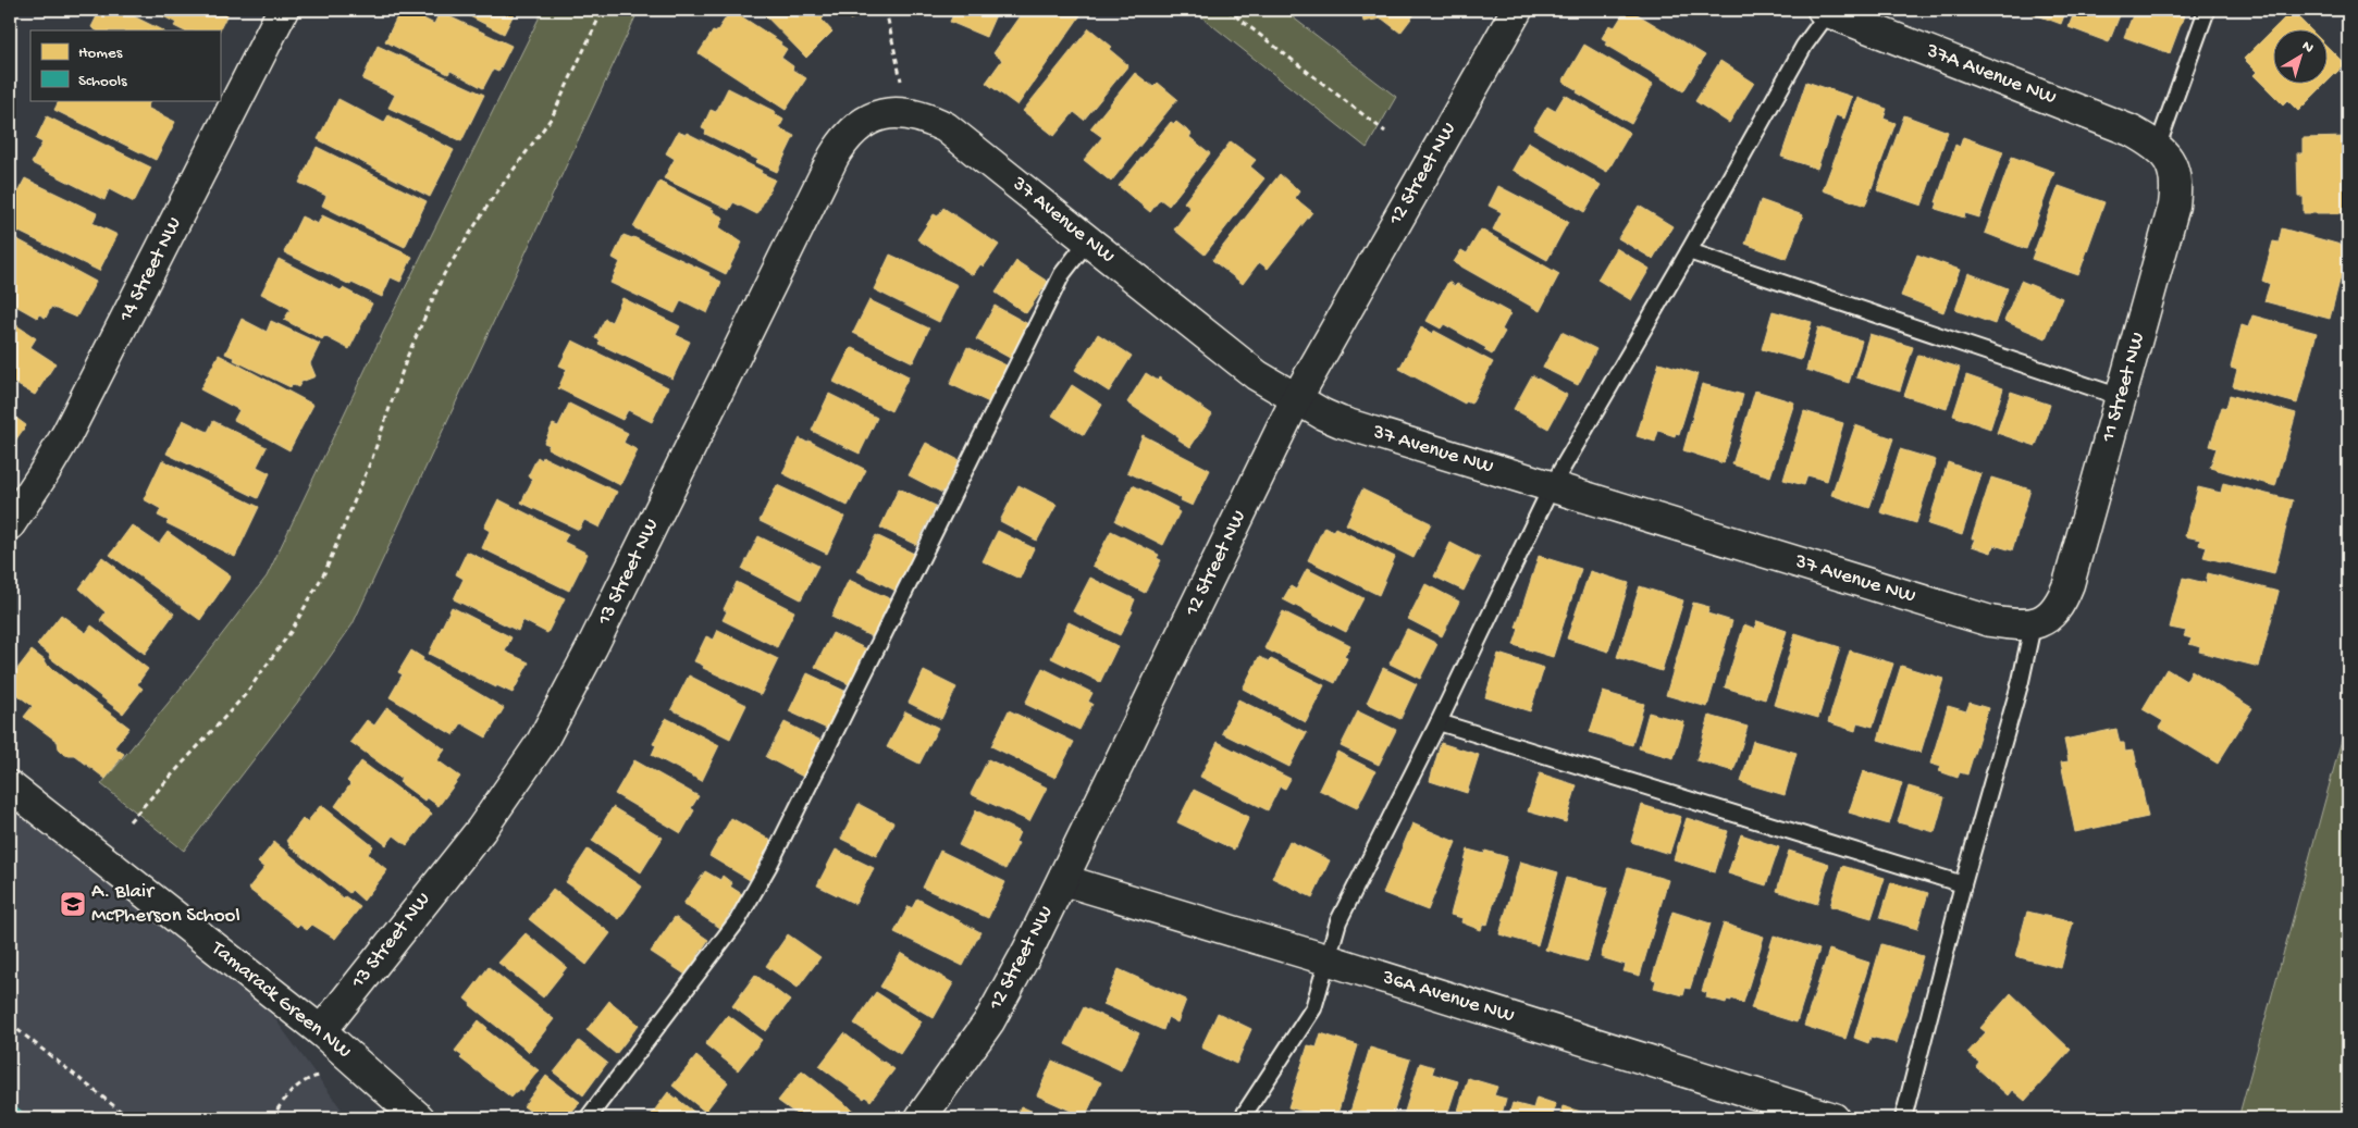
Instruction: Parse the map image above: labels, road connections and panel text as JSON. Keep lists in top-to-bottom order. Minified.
{"streets":{"street":["37A Avenue NW","12 Street NW","37 Avenue NW","14 Street NW","11 Street NW","13 Street NW","36A Avenue NW","Tamarack Green NW"]},"crossings":[["37A Avenue NW","11 Street NW"],["12 Street NW","37 Avenue NW"],["12 Street NW","36A Avenue NW"],["37 Avenue NW","11 Street NW"],["37 Avenue NW","13 Street NW"],["13 Street NW","Tamarack Green NW"]],"places":{"school or university":["A. Blair McPherson School"]},"legend":["Homes","Schools"],"north":"top right"}
